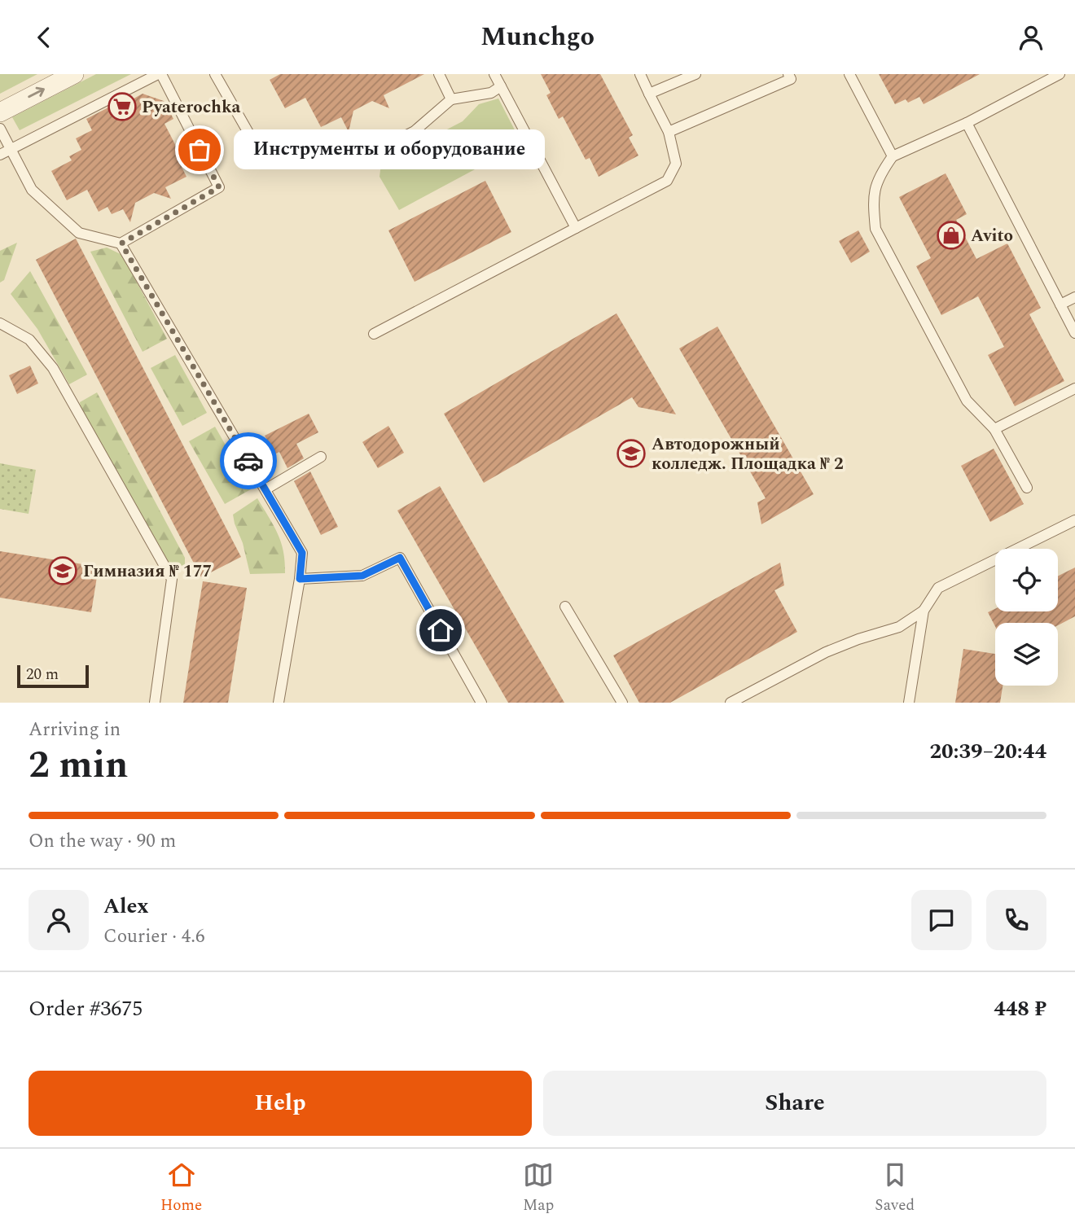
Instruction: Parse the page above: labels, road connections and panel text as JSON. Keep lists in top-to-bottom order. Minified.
{"places":{"supermarket":["Pyaterochka"],"other":["Инструменты и оборудование"],"shop":["Avito"],"school or university":["Автодорожный колледж. Площадка № 2","Гимназия № 177"]},"scale_bar":"20 m","page":{"header":"Munchgo","bubble":"Инструменты и оборудование","scale":"20 m","heading":["2 min","Arriving in","20:39–20:44"],"panel":["Alex","Courier · 4.6","Order #3675","448 ₽"],"bar":"On the way · 90 m","buttons":["Help","Share"],"tabs":["Home","Map","Saved"]}}
